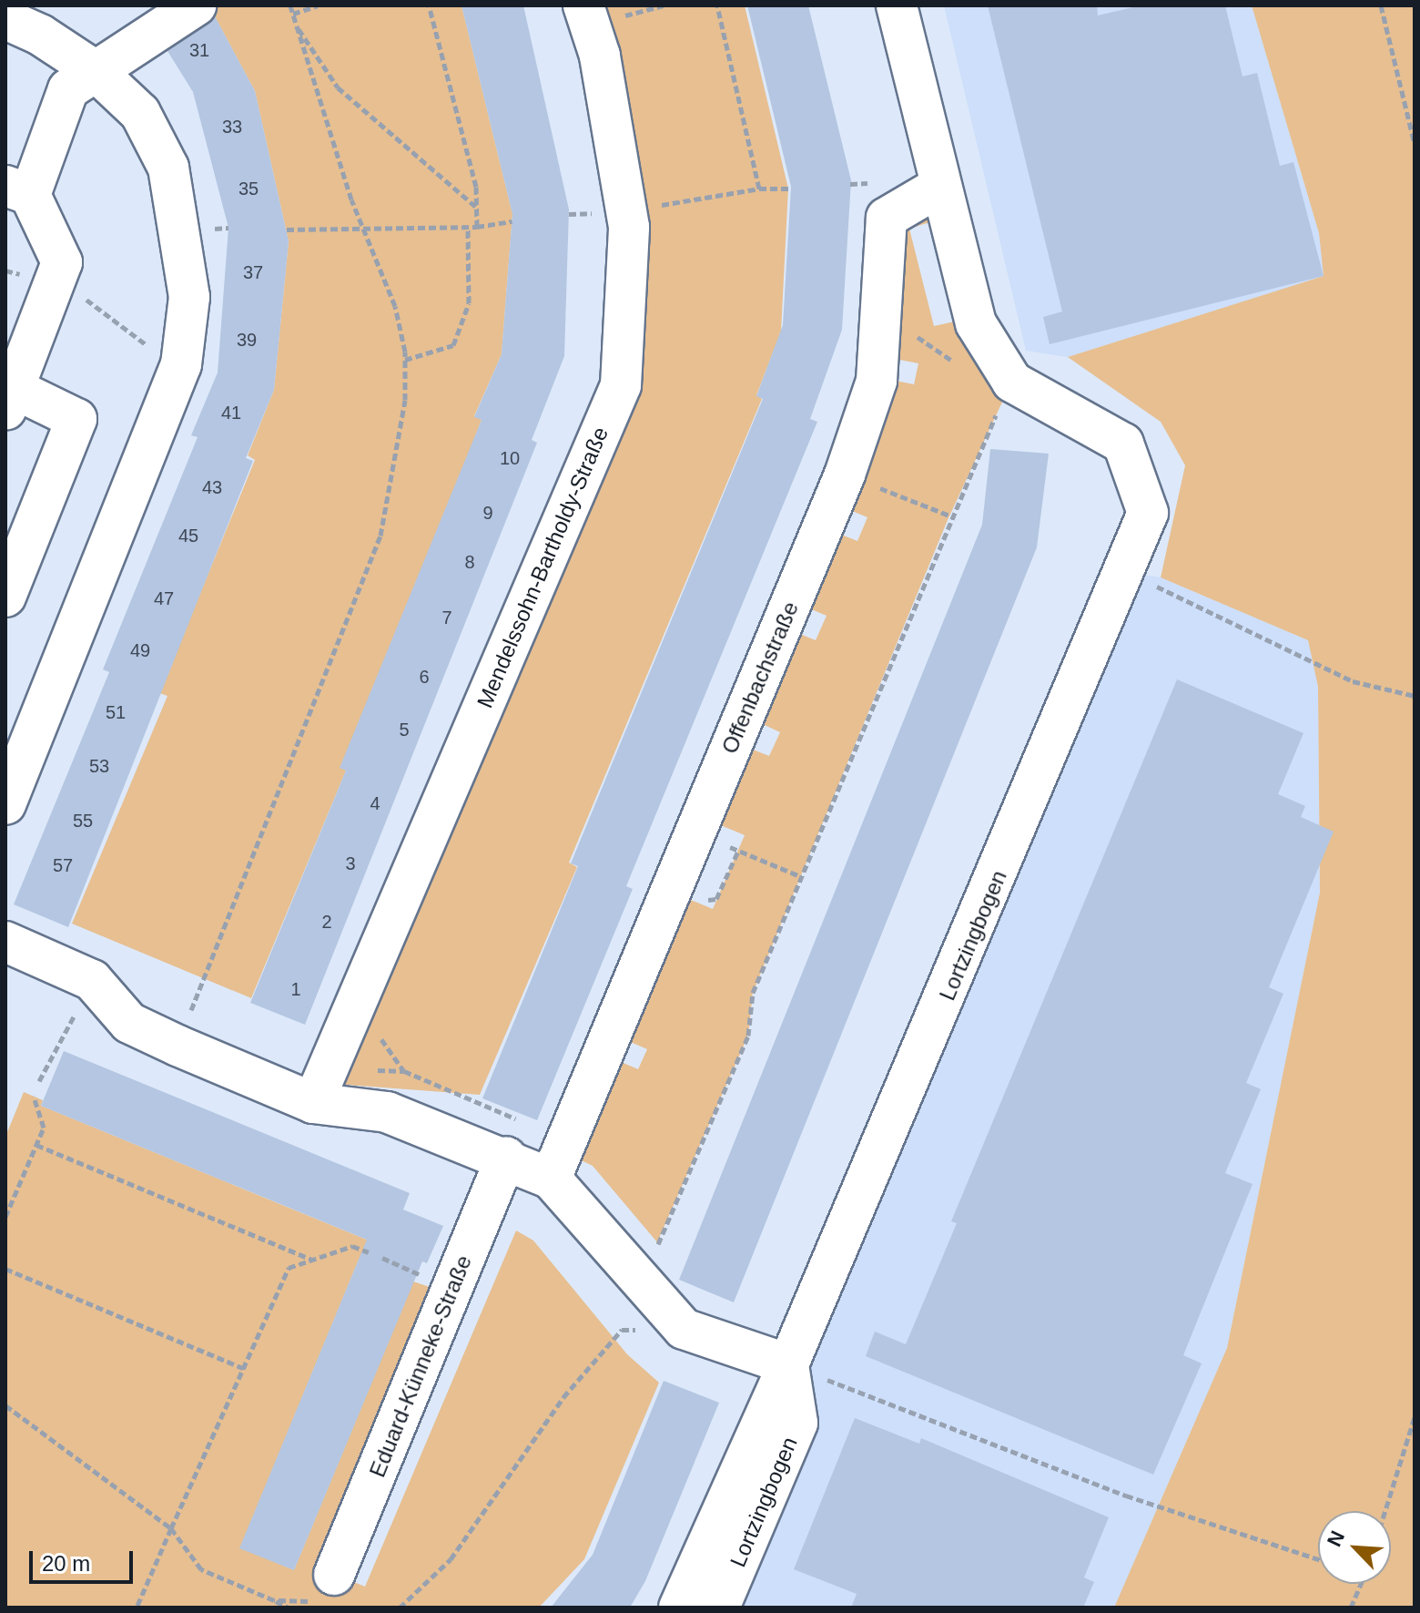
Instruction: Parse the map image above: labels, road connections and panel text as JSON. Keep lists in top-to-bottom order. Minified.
{"streets":{"street":["Mendelssohn-Bartholdy-Straße","Offenbachstraße","Lortzingbogen","Eduard-Künneke-Straße"]},"crossings":[["Offenbachstraße","Lortzingbogen"]],"house_numbers":["31","33","35","37","39","41","10","43","9","45","8","47","7","49","6","51","5","53","4","55","3","57","2","1"],"scale_bar":"20 m","north":"top left"}
